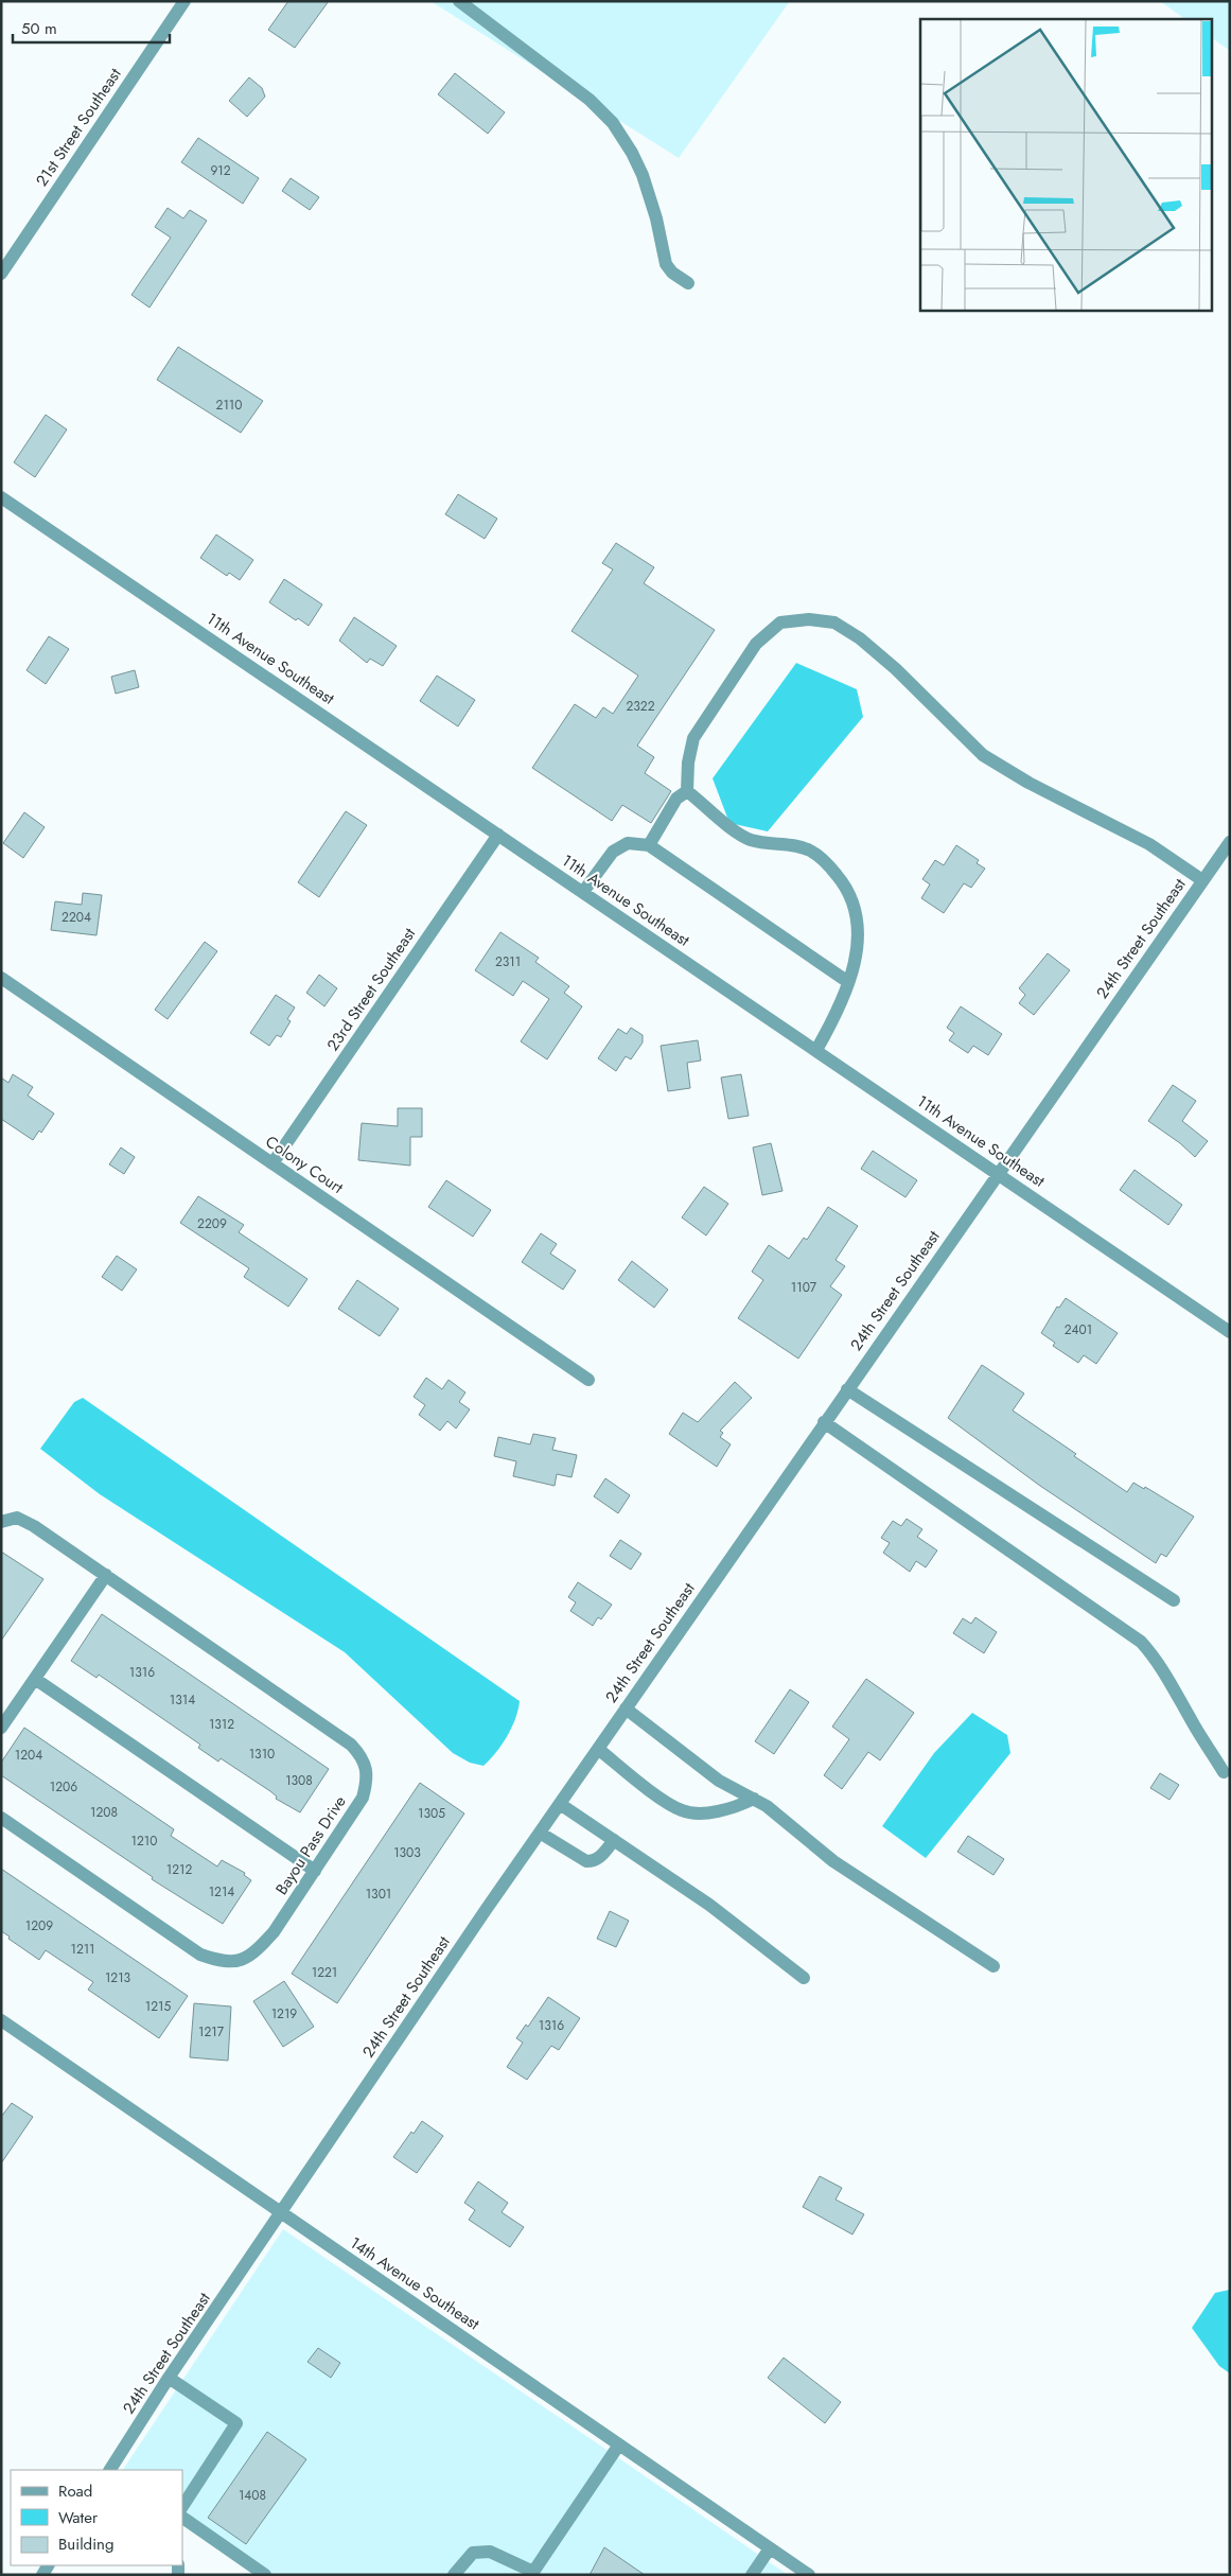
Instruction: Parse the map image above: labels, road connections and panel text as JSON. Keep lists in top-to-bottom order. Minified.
{"streets":{"street":["21st Street Southeast","11th Avenue Southeast","24th Street Southeast","23rd Street Southeast","Colony Court","Bayou Pass Drive","14th Avenue Southeast"]},"crossings":[["11th Avenue Southeast","24th Street Southeast"],["11th Avenue Southeast","23rd Street Southeast"],["24th Street Southeast","14th Avenue Southeast"],["23rd Street Southeast","Colony Court"]],"house_numbers":["912","2110","2322","2204","2311","2209","1107","2401","1316","1314","1312","1310","1204","1308","1206","1208","1305","1210","1303","1212","1214","1301","1209","1211","1221","1213","1215","1219","1316","1217","1408"],"legend":["Road","Water","Building"],"scale_bar":"50 m"}
